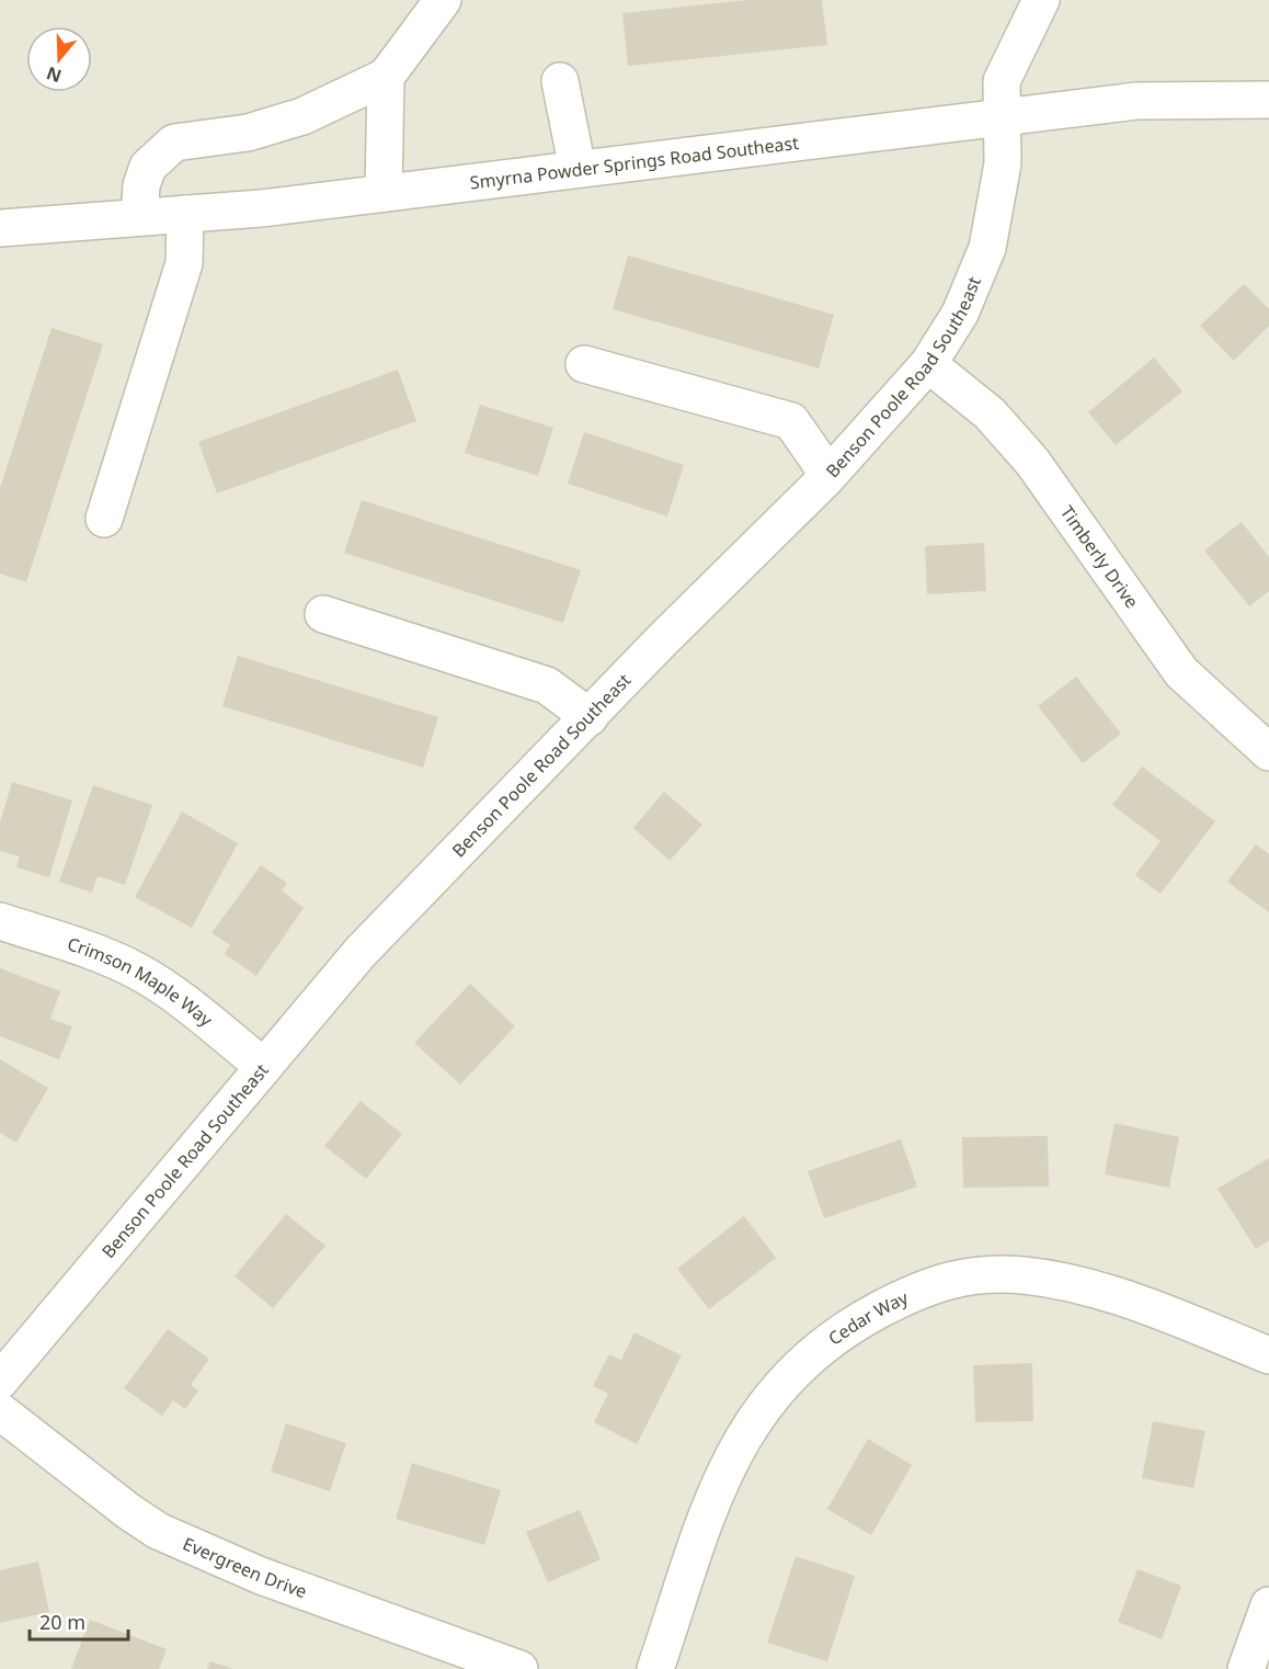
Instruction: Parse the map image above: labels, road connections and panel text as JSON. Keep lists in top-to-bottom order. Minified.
{"streets":{"street":["Smyrna Powder Springs Road Southeast","Benson Poole Road Southeast","Timberly Drive","Crimson Maple Way","Cedar Way","Evergreen Drive"]},"crossings":[["Smyrna Powder Springs Road Southeast","Benson Poole Road Southeast"],["Benson Poole Road Southeast","Timberly Drive"],["Benson Poole Road Southeast","Crimson Maple Way"]],"scale_bar":"20 m","north":"bottom"}
